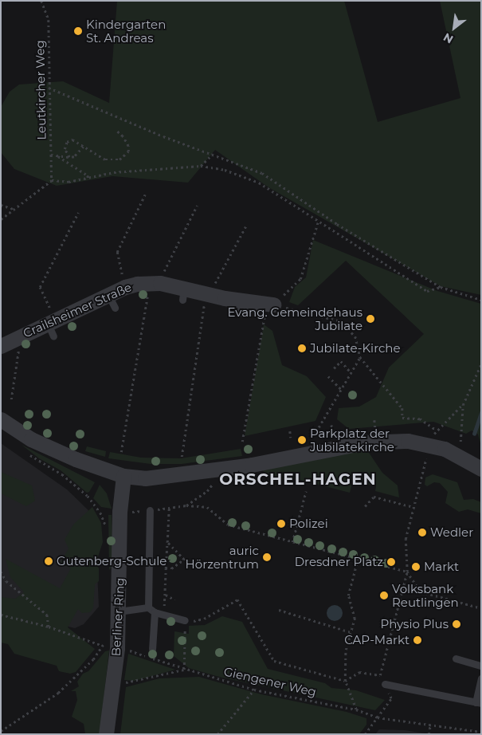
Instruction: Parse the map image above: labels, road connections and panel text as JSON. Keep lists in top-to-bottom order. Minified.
{"streets":{"street":["Crailsheimer Straße","Berliner Ring"],"path":["Leutkircher Weg","Giengener Weg"]},"districts":["ORSCHEL-HAGEN"],"places":["Kindergarten St. Andreas","Evang. Gemeindehaus Jubilate","Jubilate-Kirche","Parkplatz der Jubilatekirche","Polizei","Wedler","auric Hörzentrum","Gutenberg-Schule","Dresdner Platz","Markt","Volksbank Reutlingen","Physio Plus","CAP-Markt"],"north":"bottom left"}
